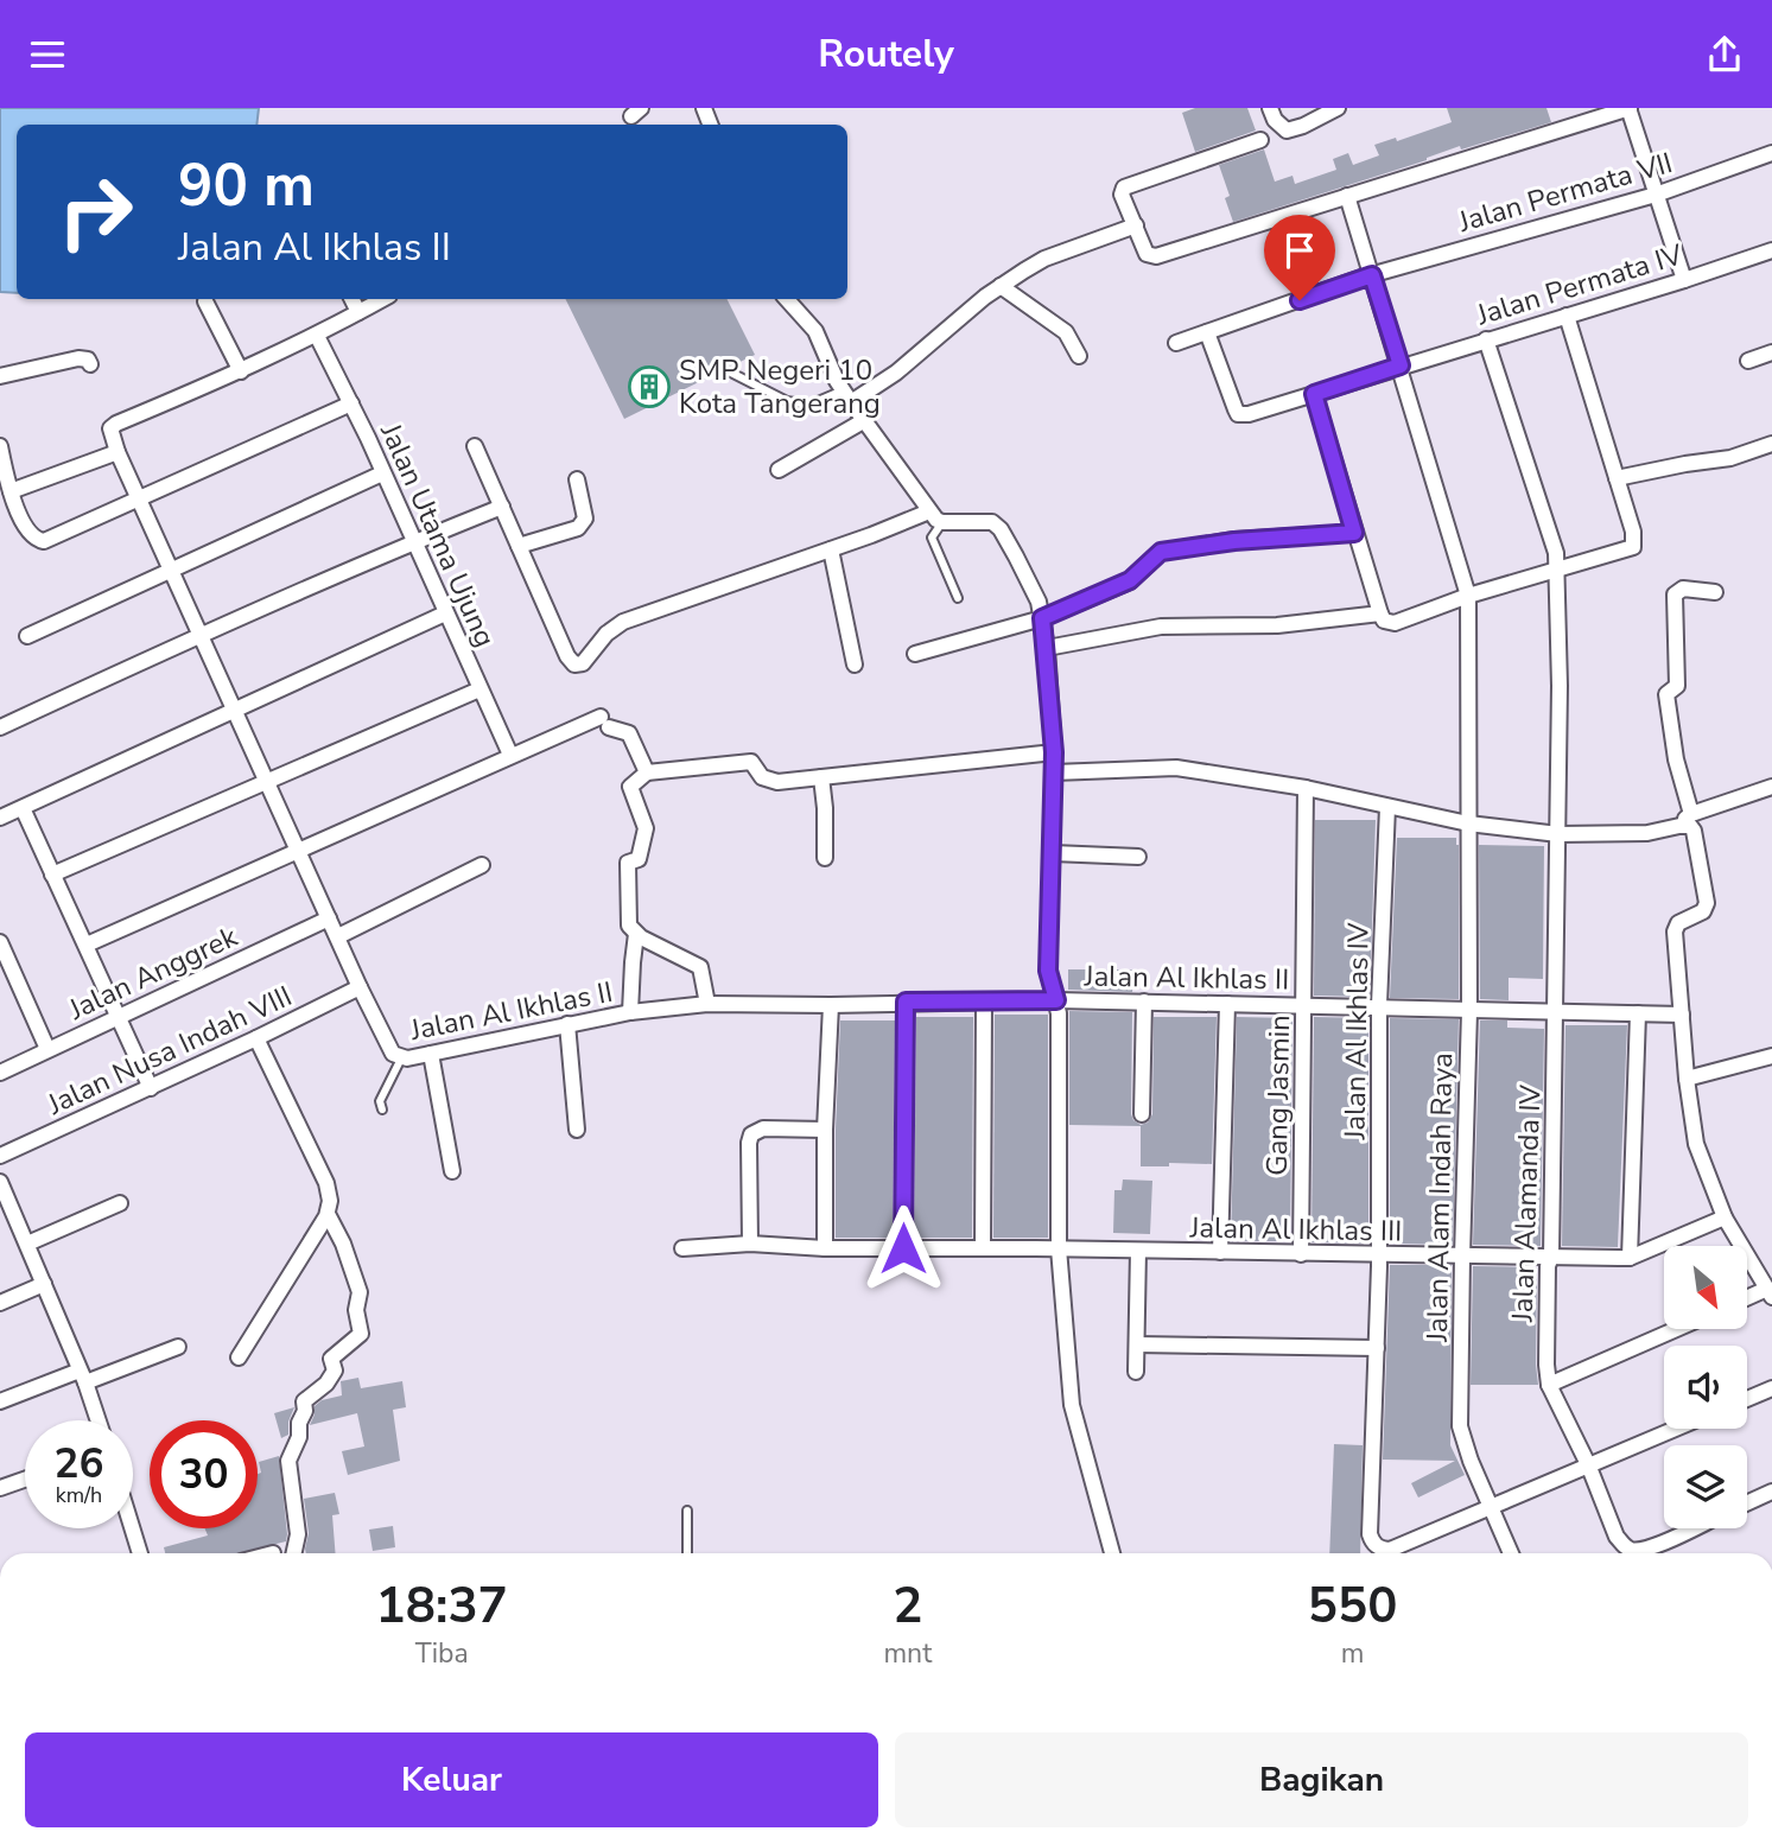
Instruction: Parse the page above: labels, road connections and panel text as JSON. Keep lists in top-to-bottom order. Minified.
{"streets":{"street":["Jalan Permata VII","Jalan Permata IV","Jalan Utama Ujung","Jalan Anggrek","Jalan Al Ikhlas II","Jalan Al Ikhlas IV","Jalan Nusa Indah VIII","Gang Jasmin","Jalan Alam Indah Raya","Jalan Alamanda IV","Jalan Al Ikhlas III"]},"crossings":[["Jalan Permata VII","Jalan Permata IV"],["Jalan Permata VII","Jalan Alam Indah Raya"],["Jalan Permata IV","Jalan Alam Indah Raya"],["Jalan Permata IV","Jalan Alamanda IV"],["Jalan Al Ikhlas II","Jalan Al Ikhlas IV"],["Jalan Al Ikhlas II","Gang Jasmin"],["Jalan Al Ikhlas II","Jalan Alam Indah Raya"],["Jalan Al Ikhlas II","Jalan Alamanda IV"],["Jalan Al Ikhlas IV","Jalan Alam Indah Raya"],["Jalan Al Ikhlas IV","Jalan Al Ikhlas III"],["Gang Jasmin","Jalan Al Ikhlas III"],["Jalan Alam Indah Raya","Jalan Al Ikhlas III"],["Jalan Alamanda IV","Jalan Al Ikhlas III"]],"places":{"building":["SMP Negeri 10 Kota Tangerang"]},"north":"bottom right","page":{"header":"Routely","turn":["90 m","Jalan Al Ikhlas II"],"speed":"26 km/h","limit":"30","eta":["18:37","Tiba","2","mnt","550","m"],"buttons":["Keluar","Bagikan"]}}
